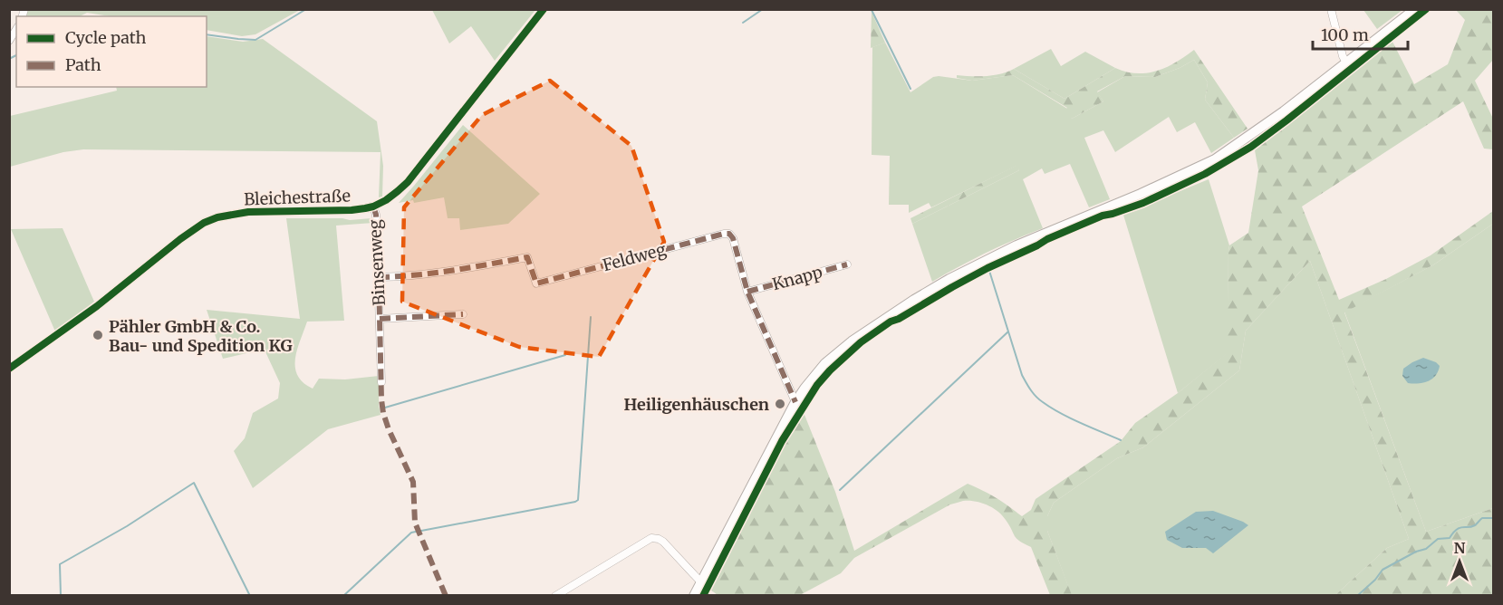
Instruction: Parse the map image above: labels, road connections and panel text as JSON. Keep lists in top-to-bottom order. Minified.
{"streets":{"street":["Bleichestraße","Feldweg","Binsenweg","Knapp"]},"crossings":[["Bleichestraße","Binsenweg"],["Feldweg","Binsenweg"],["Feldweg","Knapp"]],"places":["Pähler GmbH & Co. Bau- und Spedition KG","Heiligenhäuschen"],"legend":["Cycle path","Path"],"scale_bar":"100 m","north":"top"}
